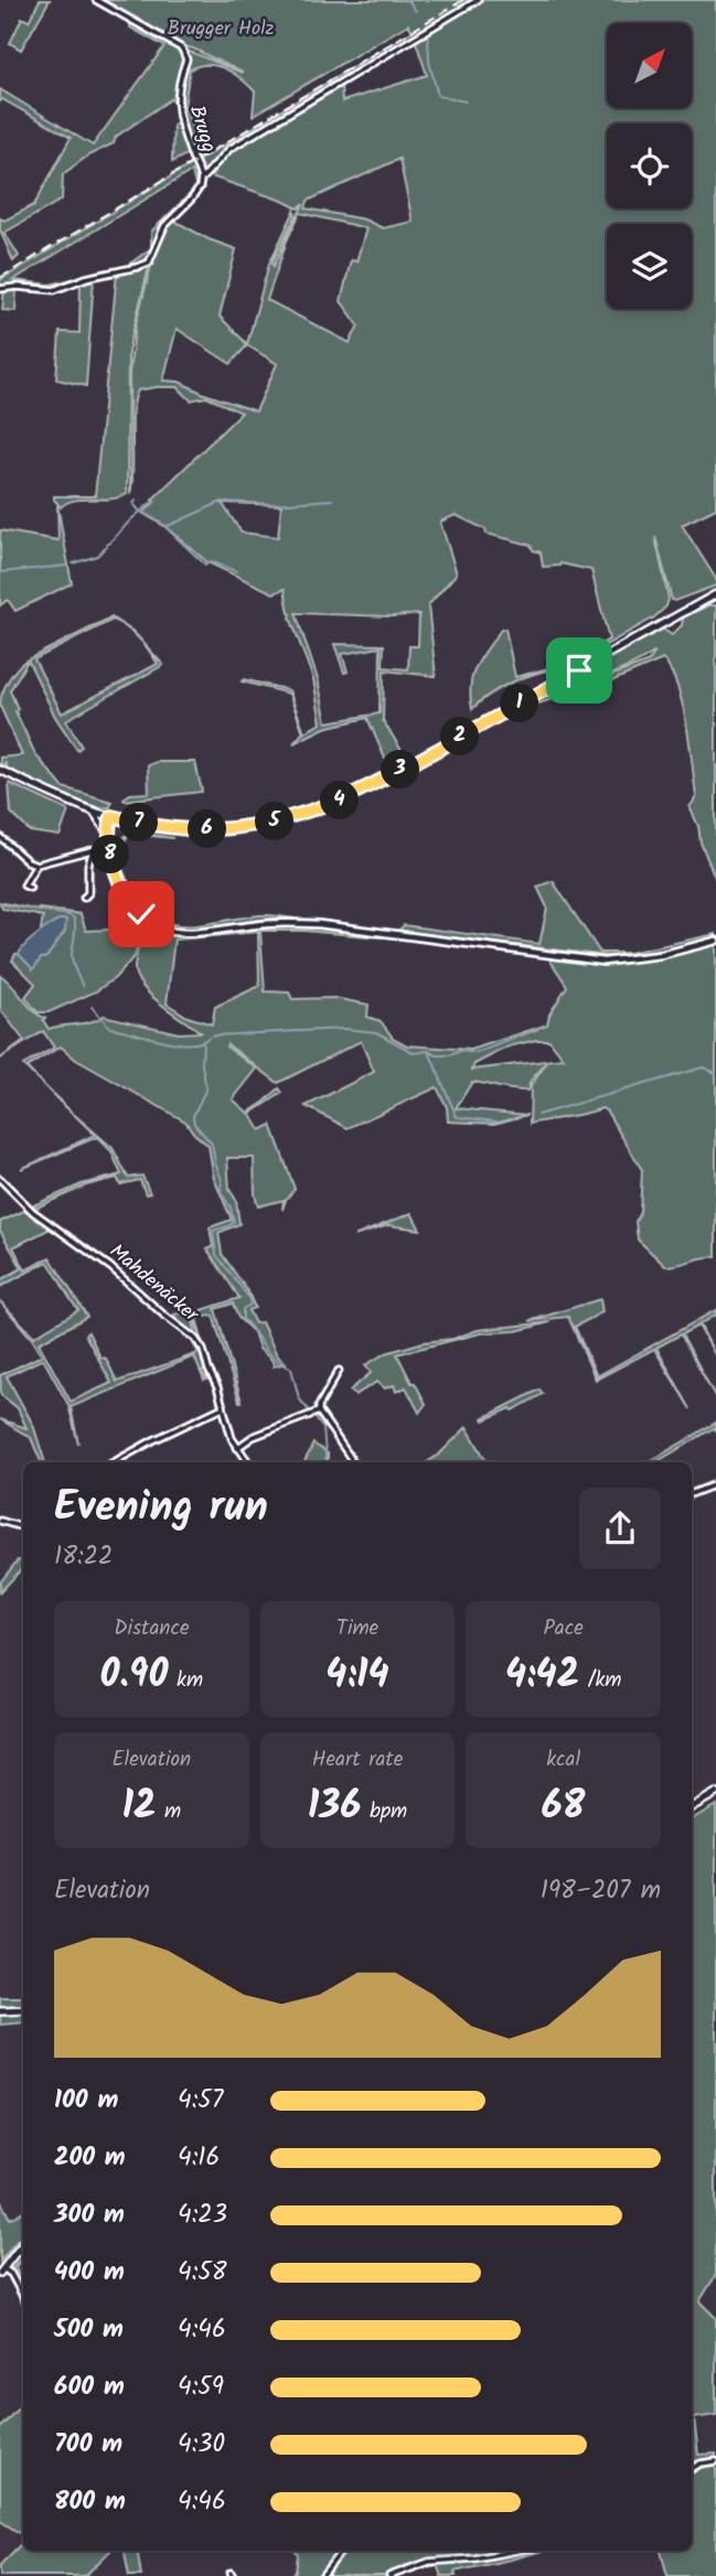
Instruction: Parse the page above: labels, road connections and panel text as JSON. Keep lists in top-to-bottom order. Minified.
{"streets":{"street":["Brugg","Mahdenäcker"]},"parks":["Brugger Holz"],"north":"top right","page":{"pins":["1","2","3","4","5","7","6","8"],"heading":["Evening run","18:22"],"stats":[["Distance","0.90 km"],["Time","4:14"],["Pace","4:42 /km"],["Elevation","12 m"],["Heart rate","136 bpm"],["kcal","68"]],"chart":["Elevation","198–207 m"],"list":[{"name":"100 m","note":"4:57"},{"name":"200 m","note":"4:16"},{"name":"300 m","note":"4:23"},{"name":"400 m","note":"4:58"},{"name":"500 m","note":"4:46"},{"name":"600 m","note":"4:59"},{"name":"700 m","note":"4:30"},{"name":"800 m","note":"4:46"}]}}
